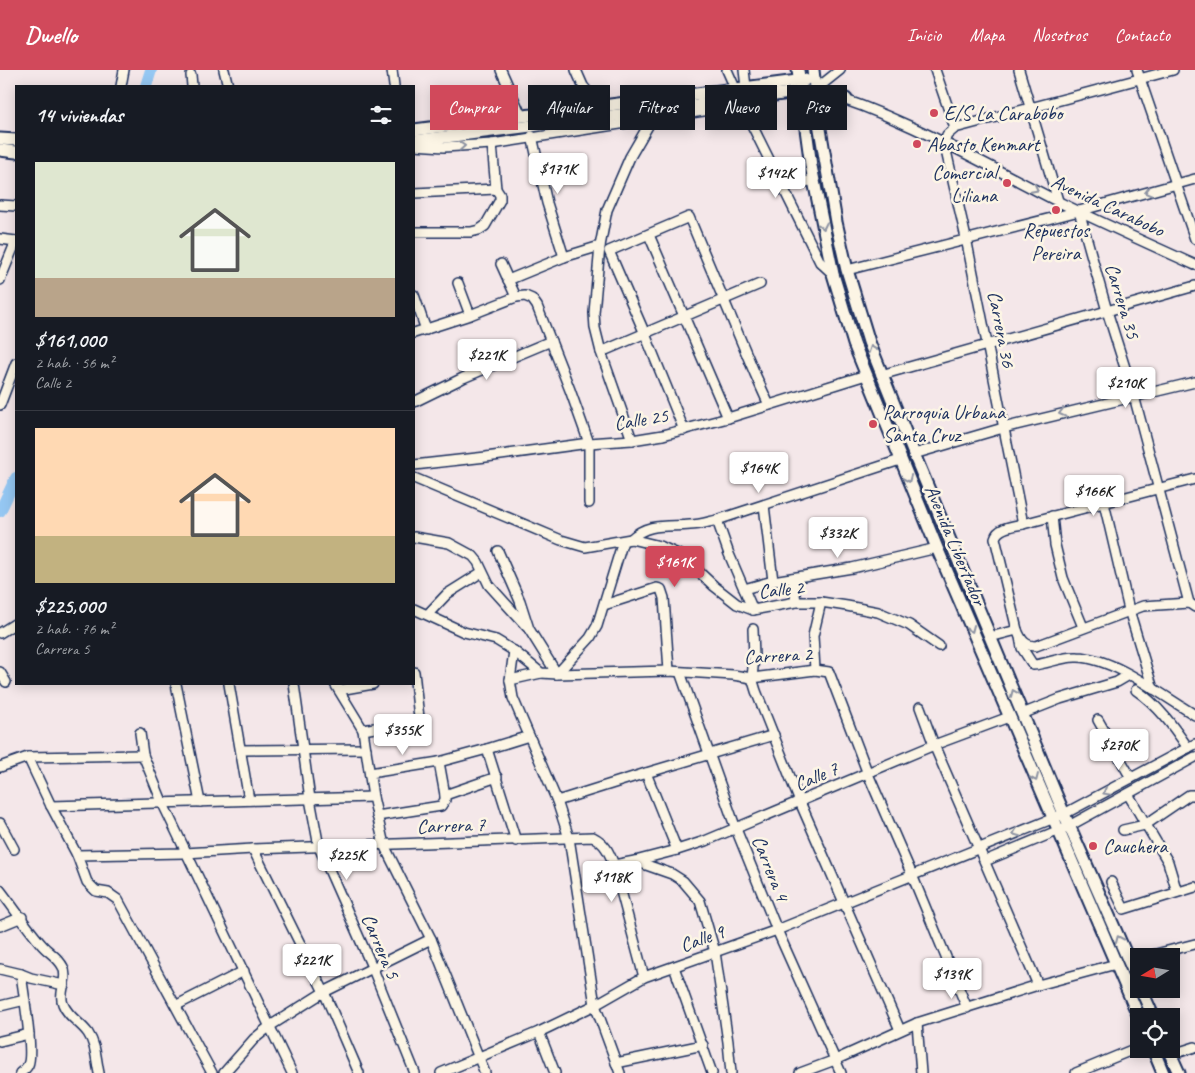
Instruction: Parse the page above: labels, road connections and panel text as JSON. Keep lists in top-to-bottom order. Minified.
{"streets":{"main road":["Avenida Libertador"],"street":["Avenida Carabobo","Carrera 35","Carrera 36","Calle 25","Calle 2","Carrera 2","Calle 7","Carrera 7","Carrera 4","Calle 9","Carrera 5"]},"crossings":[["Avenida Carabobo","Carrera 35"],["Avenida Carabobo","Carrera 36"],["Calle 25","Avenida Libertador"],["Avenida Libertador","Calle 7"],["Avenida Libertador","Calle 9"],["Carrera 2","Calle 7"],["Carrera 2","Carrera 4"],["Carrera 2","Calle 9"],["Calle 7","Carrera 4"],["Carrera 7","Carrera 5"],["Carrera 4","Calle 9"]],"places":["E/S La Carabobo","Abasto Kenmart","Comercial Liliana","Repuestos Pereira","Parroquia Urbana Santa Cruz","Cauchera"],"north":"left","page":{"header":"Dwello","nav":["Inicio","Mapa","Nosotros","Contacto"],"chip":["Comprar","Alquilar","Filtros","Nuevo","Piso"],"heading":"14 viviendas","list":[{"name":"$161,000","note":"2 hab. · 56 m² · Calle 2"},{"name":"$225,000","note":"2 hab. · 76 m² · Carrera 5"}],"price":["$171K","$142K","$221K","$210K","$164K","$166K","$332K","$161K","$355K","$270K","$225K","$118K","$221K","$139K"]}}
